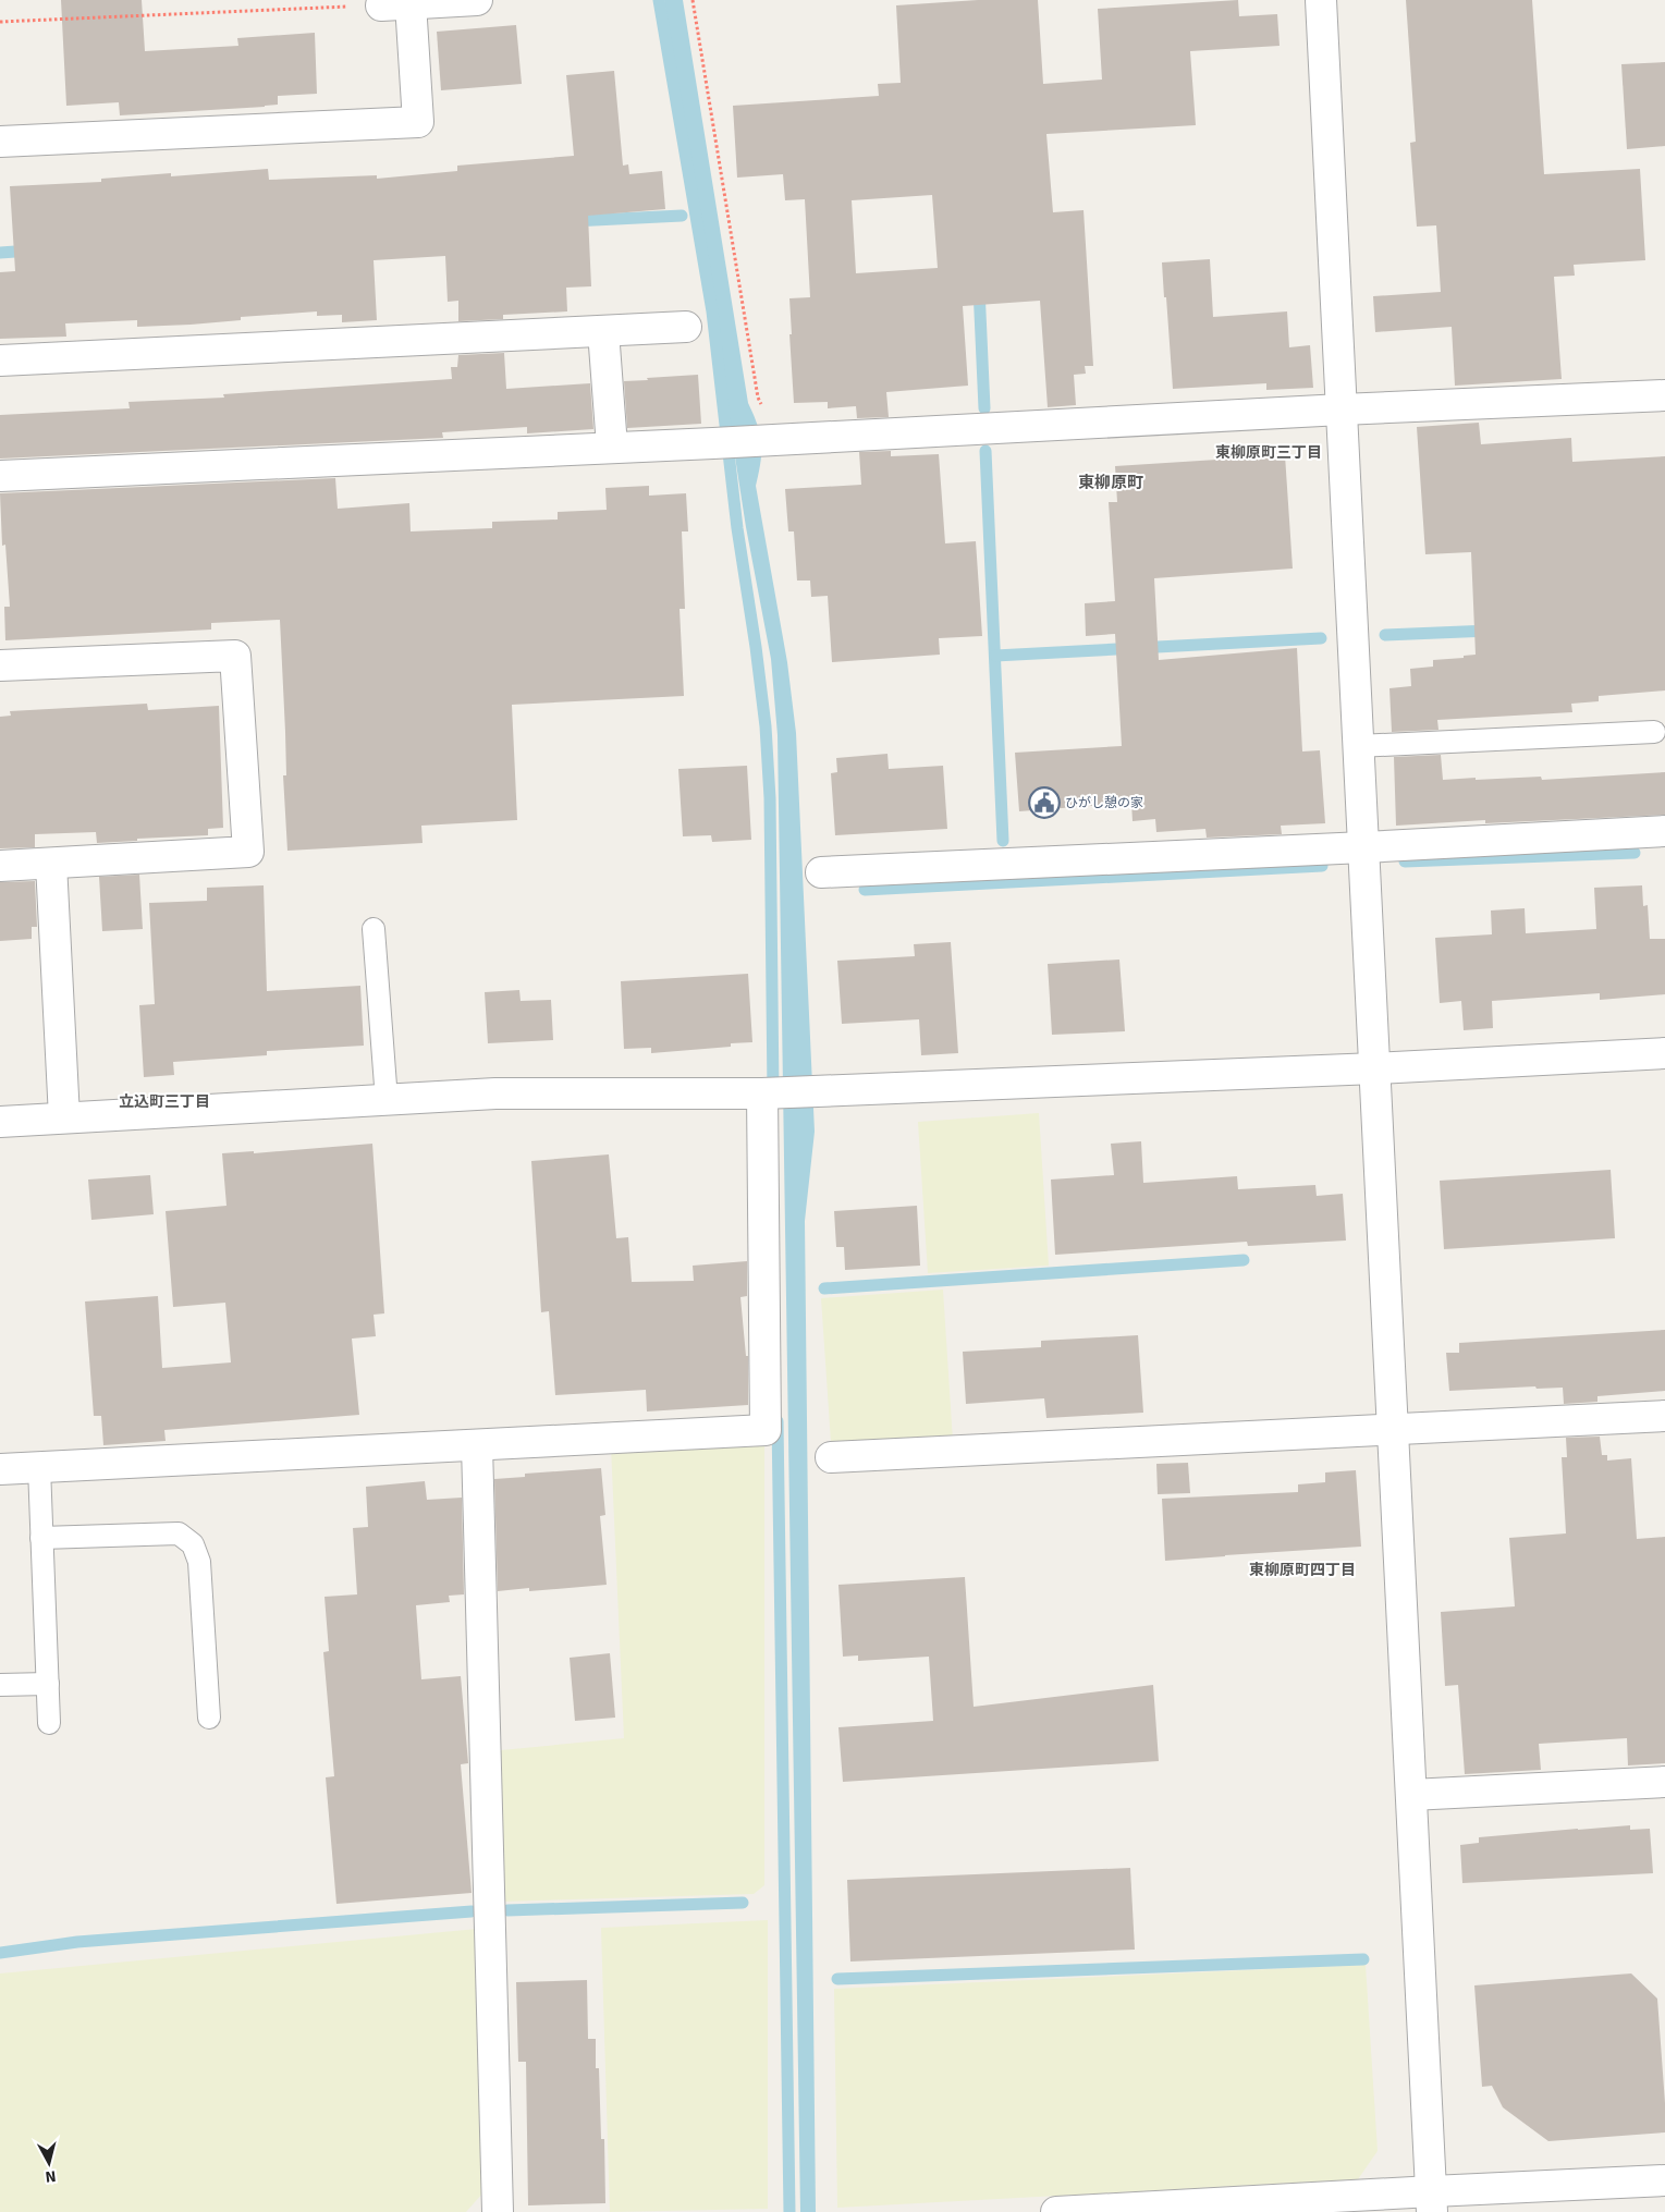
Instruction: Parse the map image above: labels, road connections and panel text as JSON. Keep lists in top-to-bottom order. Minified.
{"districts":["東柳原町三丁目","東柳原町","立込町三丁目","東柳原町四丁目"],"places":{"public building":["ひがし憩の家"]},"north":"bottom"}
